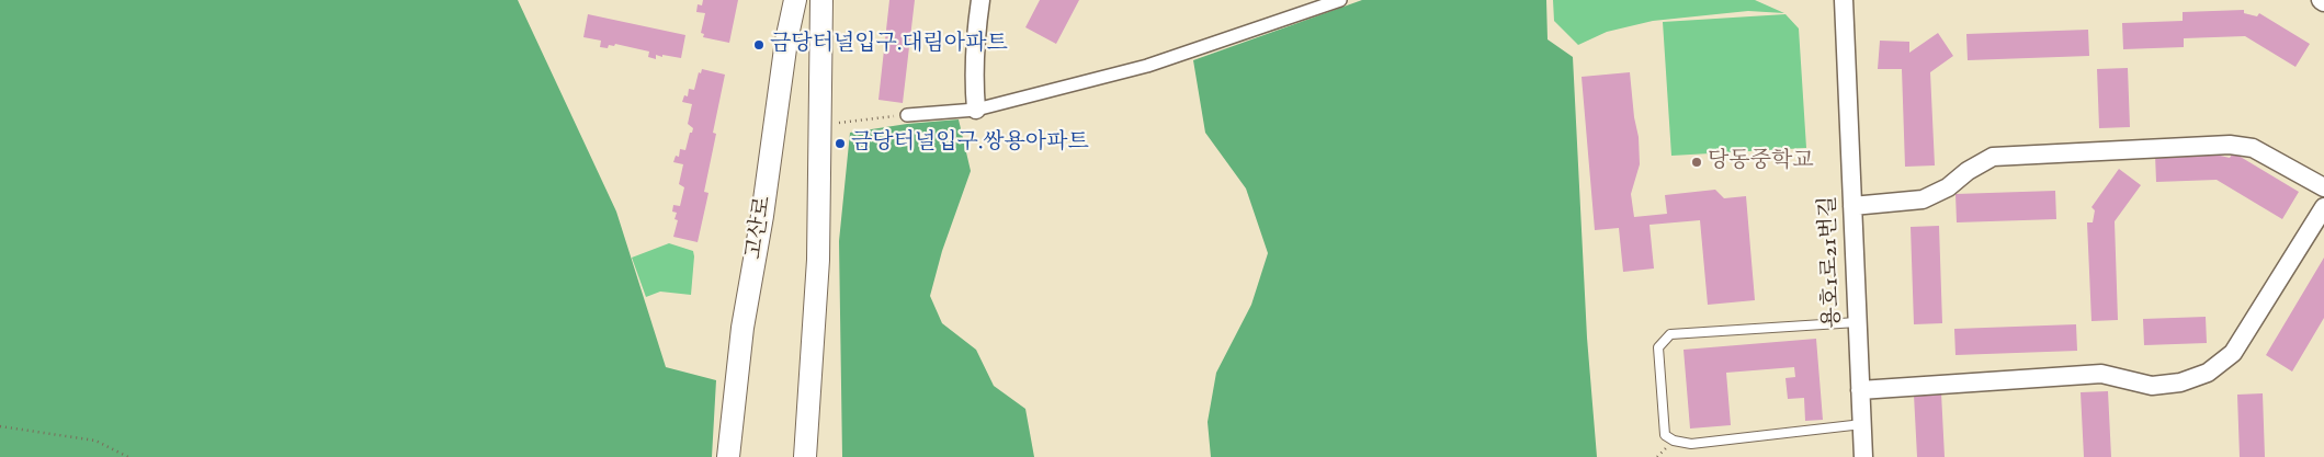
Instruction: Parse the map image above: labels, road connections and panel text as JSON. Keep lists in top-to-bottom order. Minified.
{"streets":{"street":["고산로","용호1로21번길"]},"places":["금당터널입구.대림아파트","금당터널입구.쌍용아파트","당동중학교"]}
